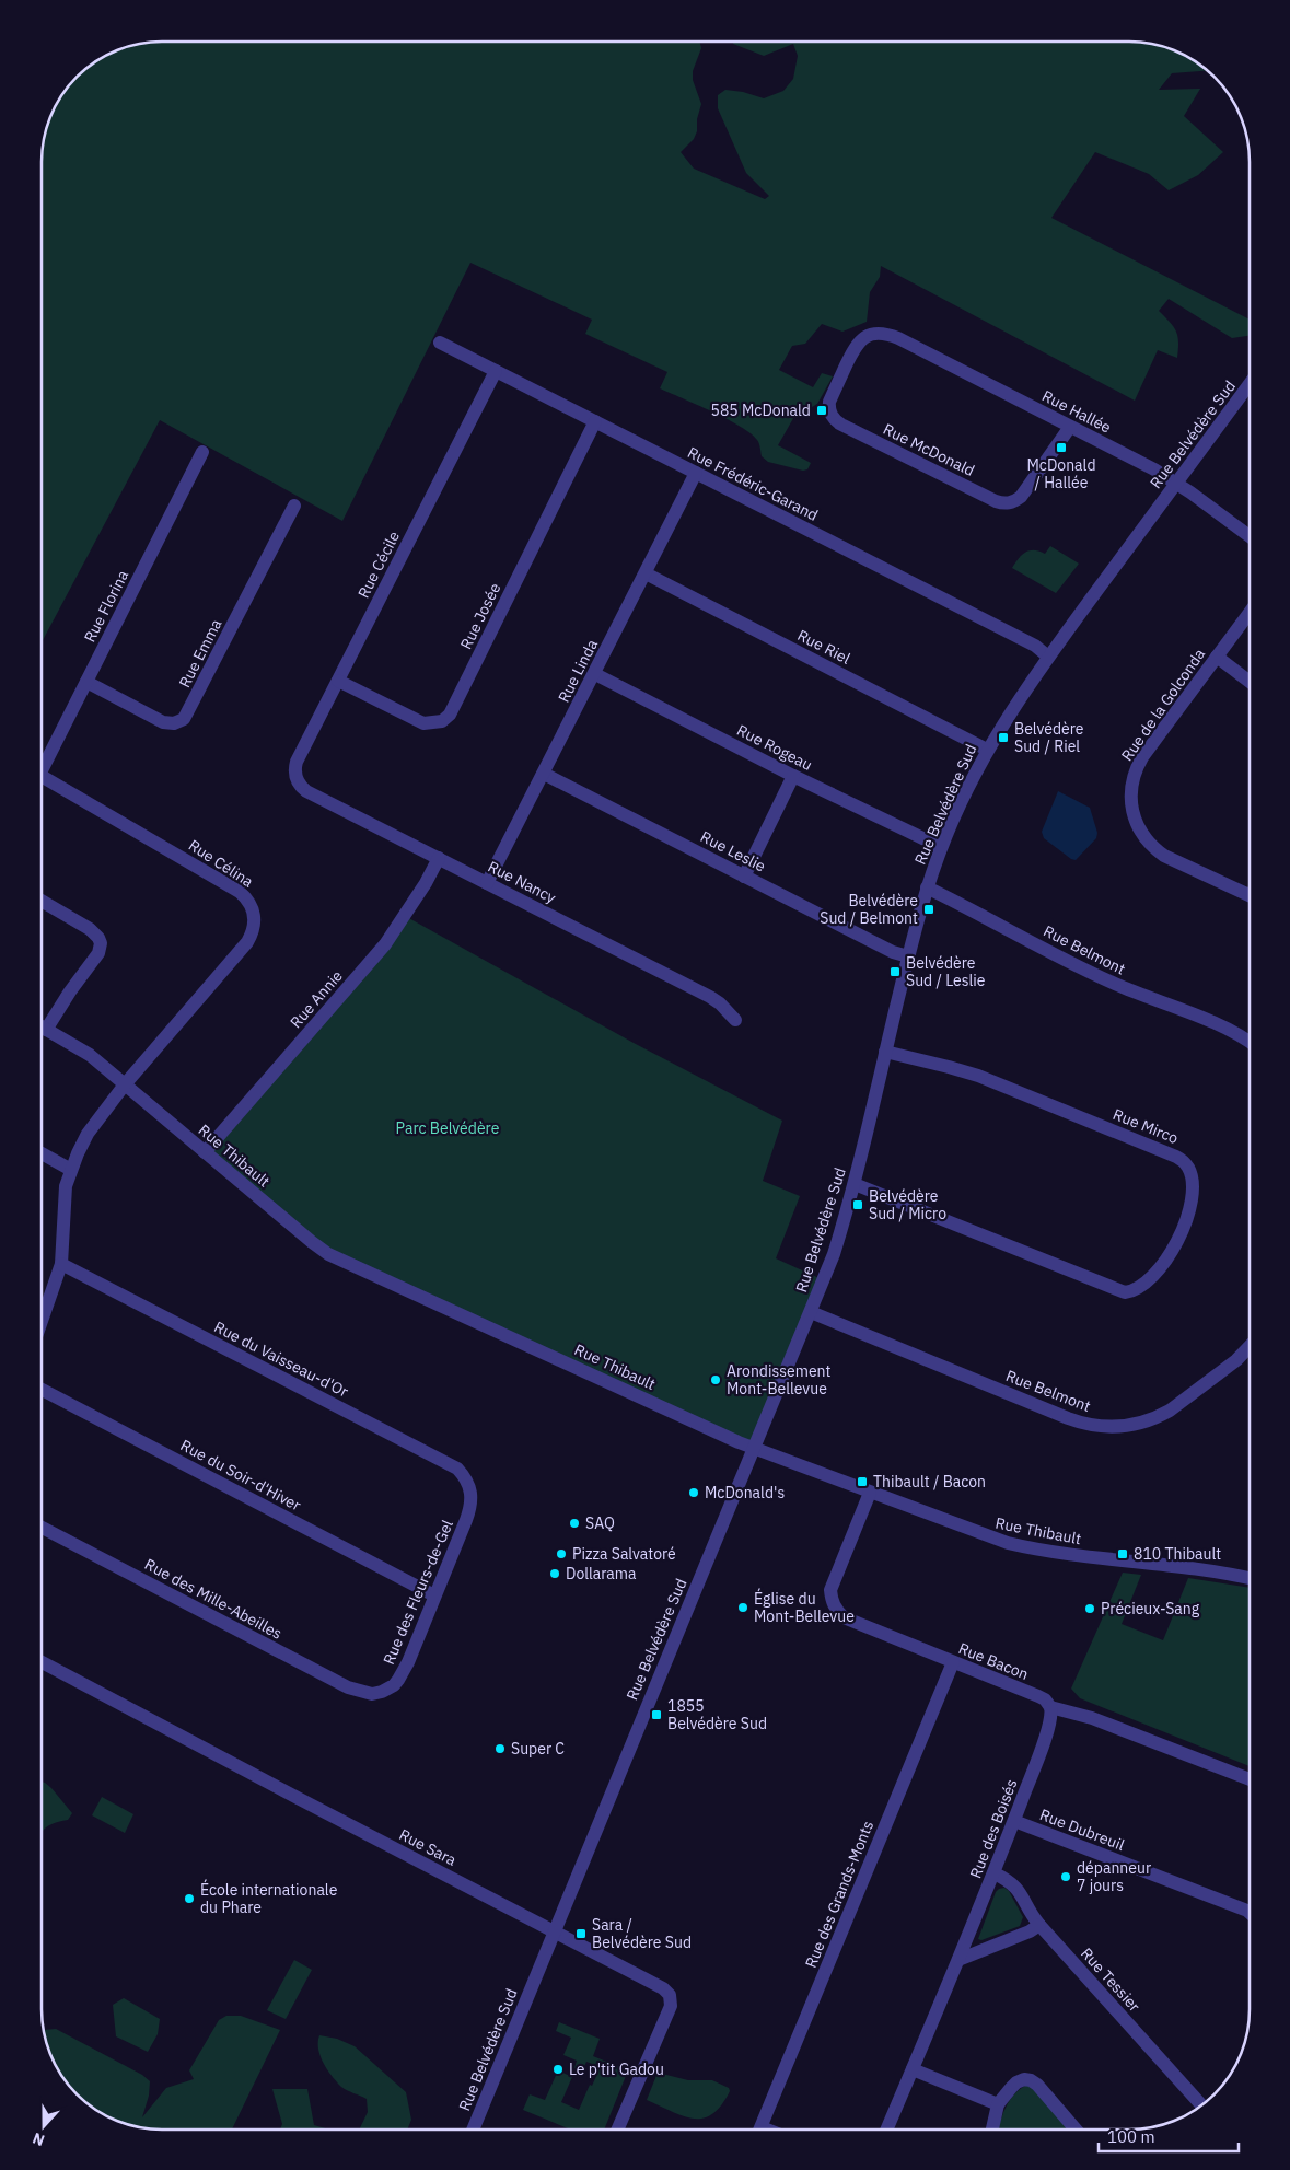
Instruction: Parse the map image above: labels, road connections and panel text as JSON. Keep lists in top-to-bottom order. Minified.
{"streets":{"street":["Rue Hallée","Rue Belvédère Sud","Rue McDonald","Rue Frédéric-Garand","Rue Cécile","Rue Florina","Rue Josée","Rue Riel","Rue Emma","Rue Linda","Rue de la Golconda","Rue Rogeau","Rue Leslie","Rue Célina","Rue Nancy","Rue Belmont","Rue Annie","Rue Mirco","Rue Thibault","Rue du Vaisseau-d'Or","Rue du Soir-d'Hiver","Rue des Fleurs-de-Gel","Rue des Mille-Abeilles","Rue Bacon","Rue des Boisés","Rue Dubreuil","Rue Sara","Rue des Grands-Monts","Rue Tessier"]},"crossings":[["Rue Hallée","Rue Belvédère Sud"],["Rue Hallée","Rue McDonald"],["Rue Belvédère Sud","Rue Frédéric-Garand"],["Rue Belvédère Sud","Rue Riel"],["Rue Belvédère Sud","Rue Rogeau"],["Rue Belvédère Sud","Rue Leslie"],["Rue Belvédère Sud","Rue Belmont"],["Rue Belvédère Sud","Rue Mirco"],["Rue Belvédère Sud","Rue Thibault"],["Rue Belvédère Sud","Rue Sara"],["Rue Frédéric-Garand","Rue Cécile"],["Rue Frédéric-Garand","Rue Josée"],["Rue Frédéric-Garand","Rue Linda"],["Rue Cécile","Rue Josée"],["Rue Cécile","Rue Nancy"],["Rue Florina","Rue Emma"],["Rue Riel","Rue Linda"],["Rue Linda","Rue Rogeau"],["Rue Linda","Rue Leslie"],["Rue Linda","Rue Nancy"],["Rue Célina","Rue Thibault"],["Rue Nancy","Rue Annie"],["Rue Annie","Rue Thibault"],["Rue Thibault","Rue Bacon"],["Rue du Vaisseau-d'Or","Rue des Fleurs-de-Gel"],["Rue du Soir-d'Hiver","Rue des Fleurs-de-Gel"],["Rue des Fleurs-de-Gel","Rue des Mille-Abeilles"],["Rue Bacon","Rue des Boisés"],["Rue Bacon","Rue des Grands-Monts"],["Rue des Boisés","Rue Dubreuil"],["Rue des Boisés","Rue Tessier"]],"parks":["Parc Belvédère"],"places":{"transit":["585 McDonald","McDonald / Hallée","Belvédère Sud / Riel","Belvédère Sud / Belmont","Belvédère Sud / Leslie","Belvédère Sud / Micro","Thibault / Bacon","810 Thibault","1855 Belvédère Sud","Sara / Belvédère Sud"],"other":["Arondissement Mont-Bellevue","McDonald's","SAQ","Pizza Salvatoré","Dollarama","Église du Mont-Bellevue","Précieux-Sang","Super C","dépanneur 7 jours","École internationale du Phare","Le p'tit Gadou"]},"scale_bar":"100 m","north":"bottom"}
